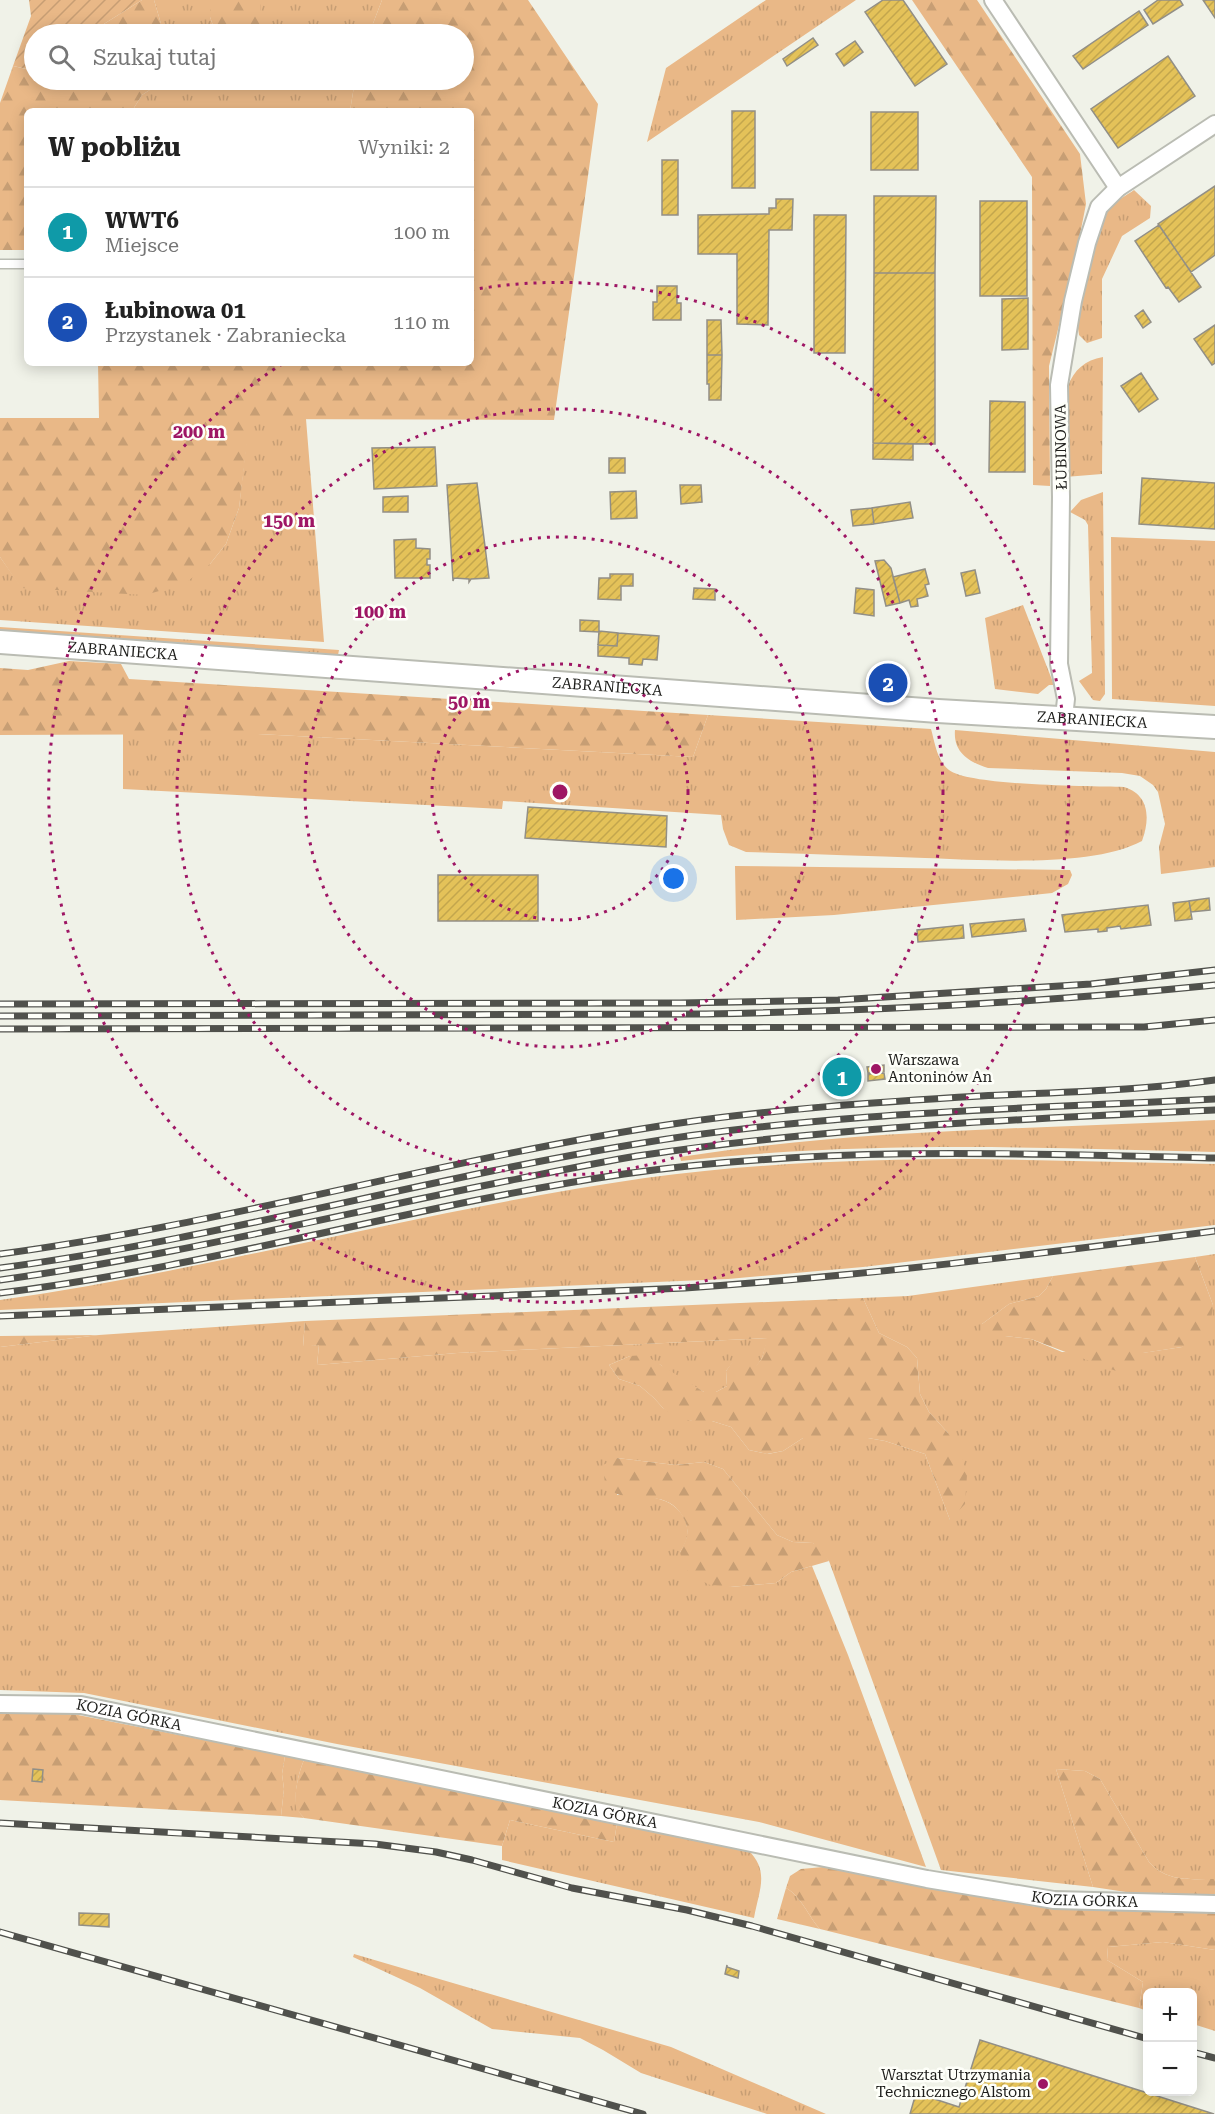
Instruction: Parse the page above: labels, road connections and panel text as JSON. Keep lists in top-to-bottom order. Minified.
{"streets":{"main road":["ZABRANIECKA"],"street":["ŁUBINOWA","KOZIA GÓRKA"]},"crossings":[["ŁUBINOWA","ZABRANIECKA"]],"places":["Warszawa Antoninów An","Warsztat Utrzymania Technicznego Alstom"],"page":{"search":"Szukaj tutaj","heading":["W pobliżu","Wyniki: 2"],"list":[{"mark":"1","name":"WWT6","note":"Miejsce","value":"100 m"},{"mark":"2","name":"Łubinowa 01","note":"Przystanek · Zabraniecka","value":"110 m"}],"pins":["2","1"],"map_buttons":["+","−"]},"rings":["200 m","150 m","100 m","50 m"]}
